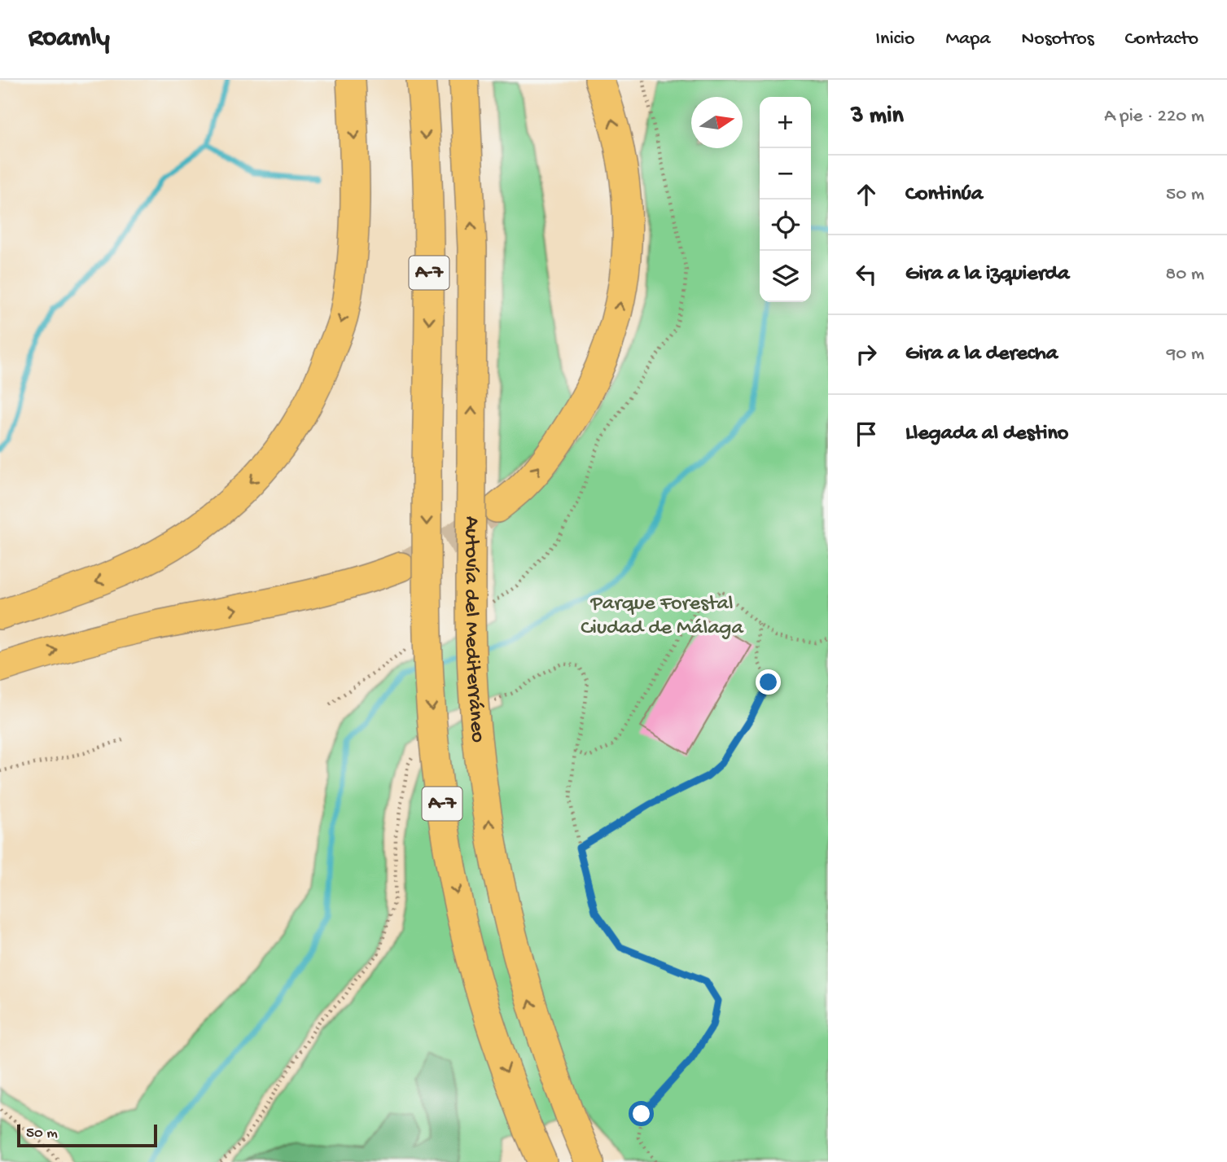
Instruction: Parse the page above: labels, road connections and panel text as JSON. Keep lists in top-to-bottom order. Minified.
{"streets":{"highway":["A-7","Autovía del Mediterráneo"]},"parks":["Parque Forestal Ciudad de Málaga"],"scale_bar":"50 m","north":"right","page":{"header":"Roamly","nav":["Inicio","Mapa","Nosotros","Contacto"],"heading":["3 min","A pie · 220 m"],"map_buttons":["+","−"],"list":[["Continúa","50 m"],["Gira a la izquierda","80 m"],["Gira a la derecha","90 m"],"Llegada al destino"],"scale":"50 m"}}
